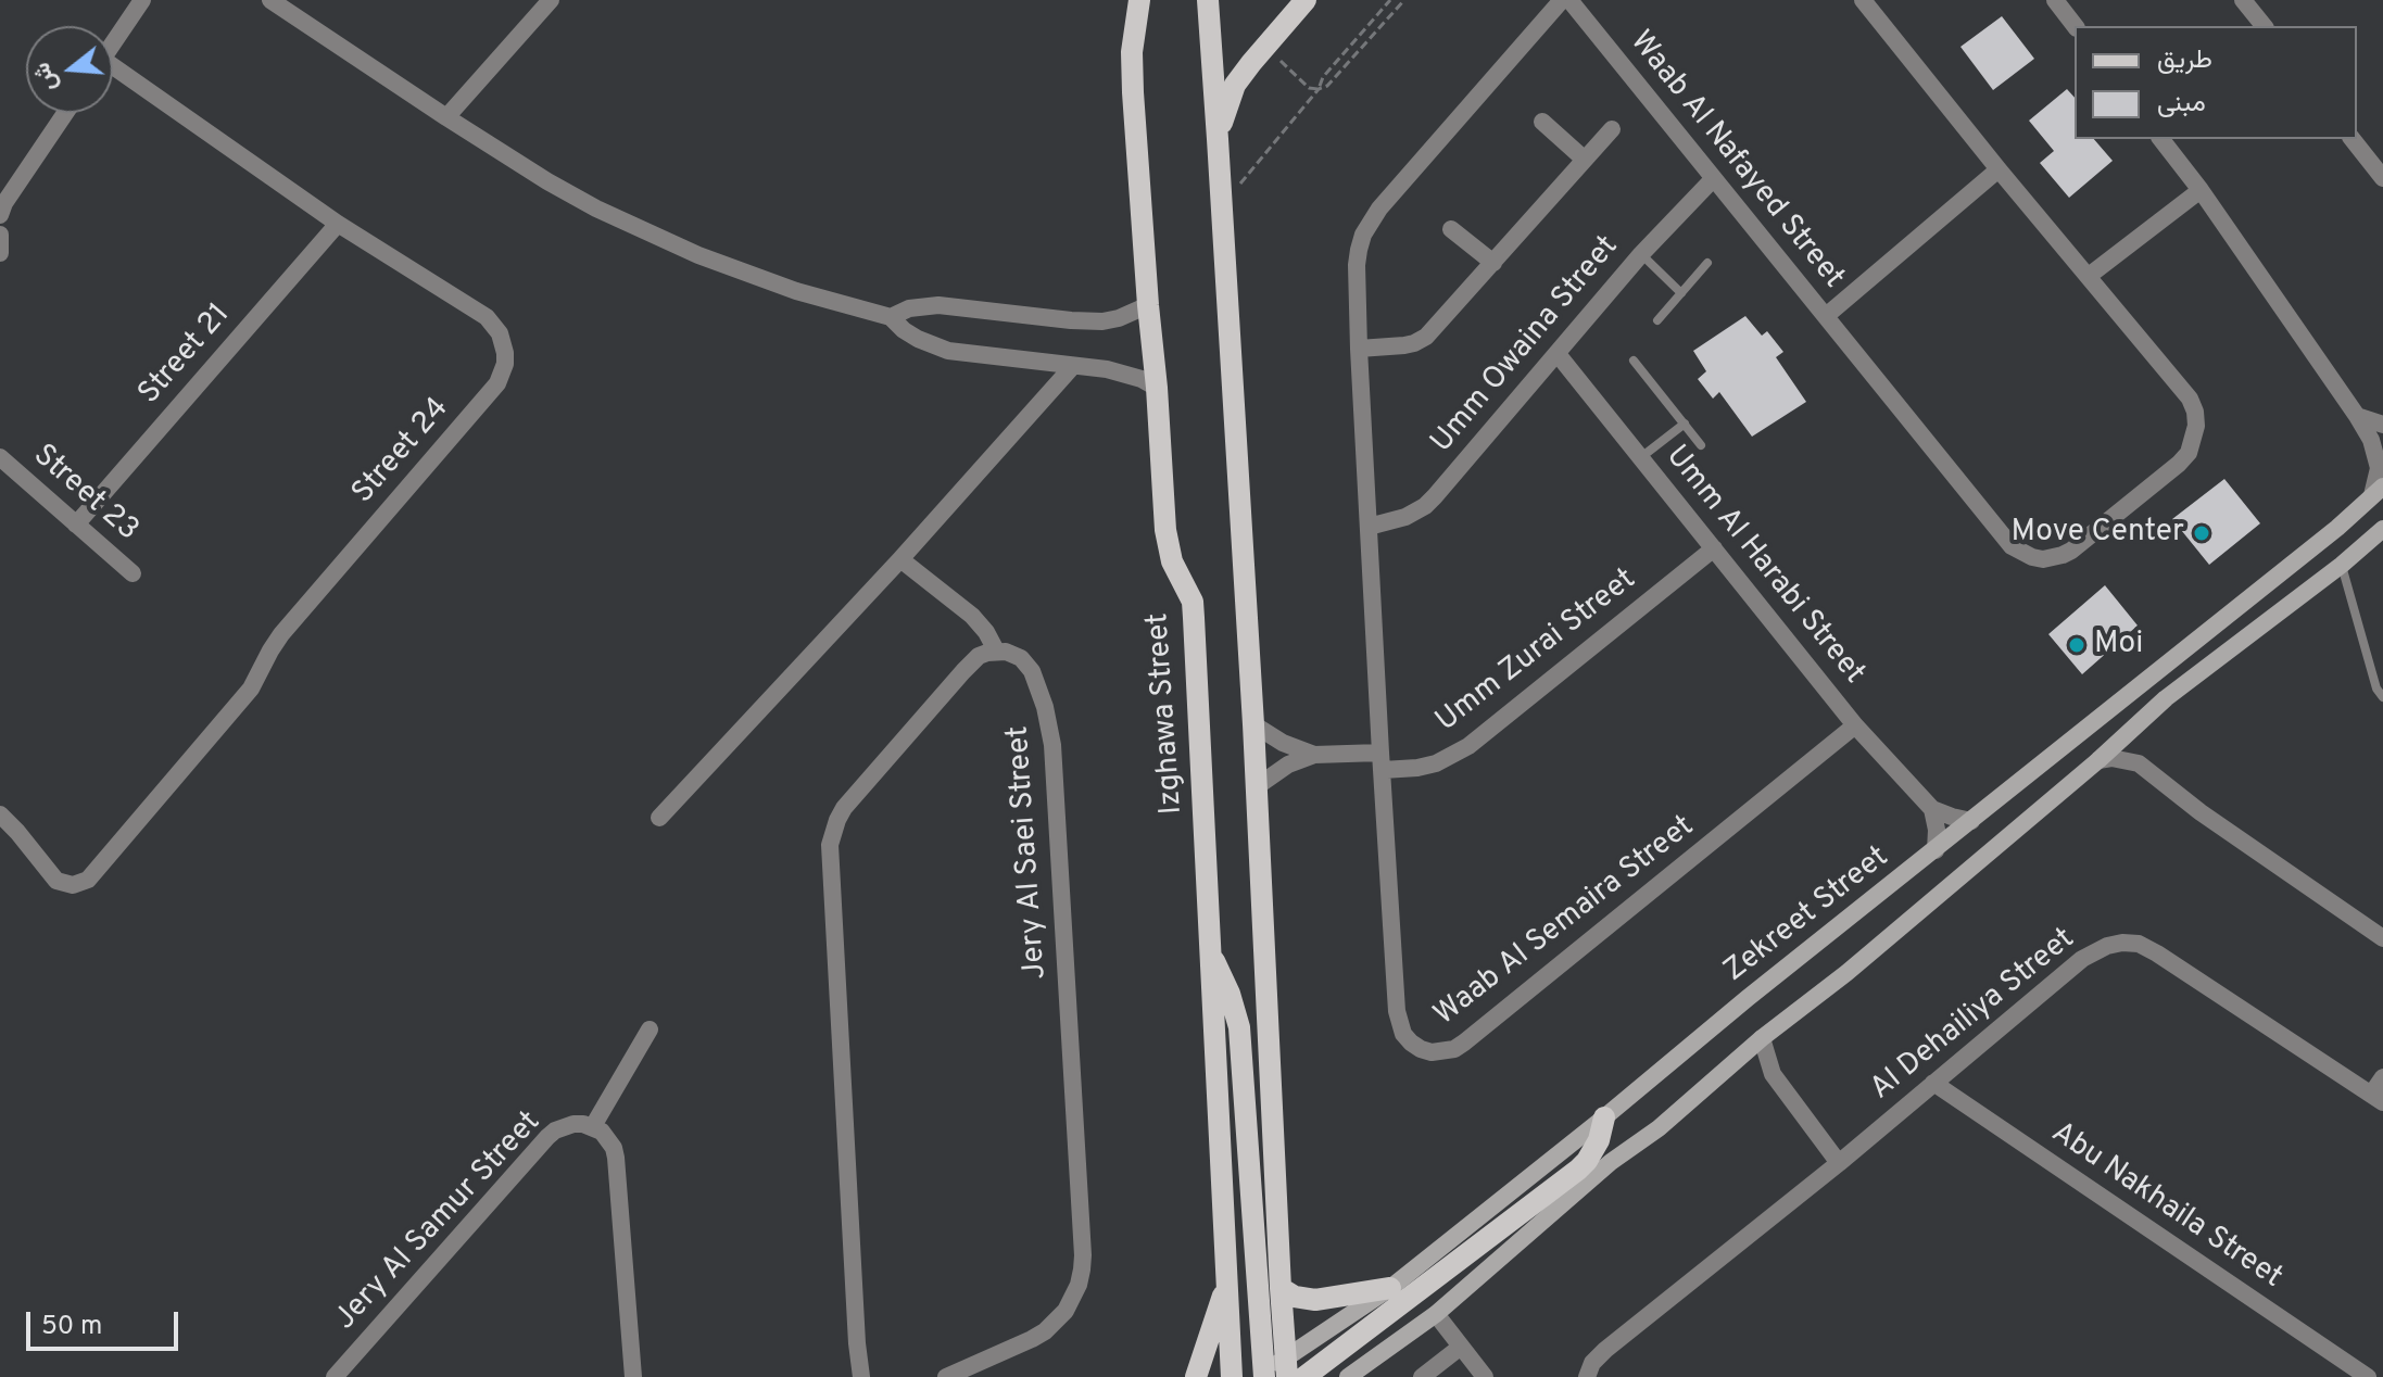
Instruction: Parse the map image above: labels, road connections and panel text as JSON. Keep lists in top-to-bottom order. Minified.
{"streets":{"main road":["Izghawa Street","Zekreet Street"],"street":["Waab Al Nafayed Street","Umm Owaina Street","Street 21","Street 24","Street 23","Umm Al Harabi Street","Umm Zurai Street","Jery Al Saei Street","Waab Al Semaira Street","Al Dehailiya Street","Abu Nakhaila Street","Jery Al Samur Street"]},"crossings":[["Waab Al Nafayed Street","Umm Owaina Street"],["Umm Owaina Street","Umm Al Harabi Street"],["Umm Owaina Street","Waab Al Semaira Street"],["Street 21","Street 24"],["Street 21","Street 23"],["Umm Al Harabi Street","Umm Zurai Street"],["Umm Al Harabi Street","Waab Al Semaira Street"],["Umm Zurai Street","Waab Al Semaira Street"],["Al Dehailiya Street","Abu Nakhaila Street"]],"places":["Move Center","Moi"],"legend":["طريق","مبنى"],"scale_bar":"50 m","north":"left"}
